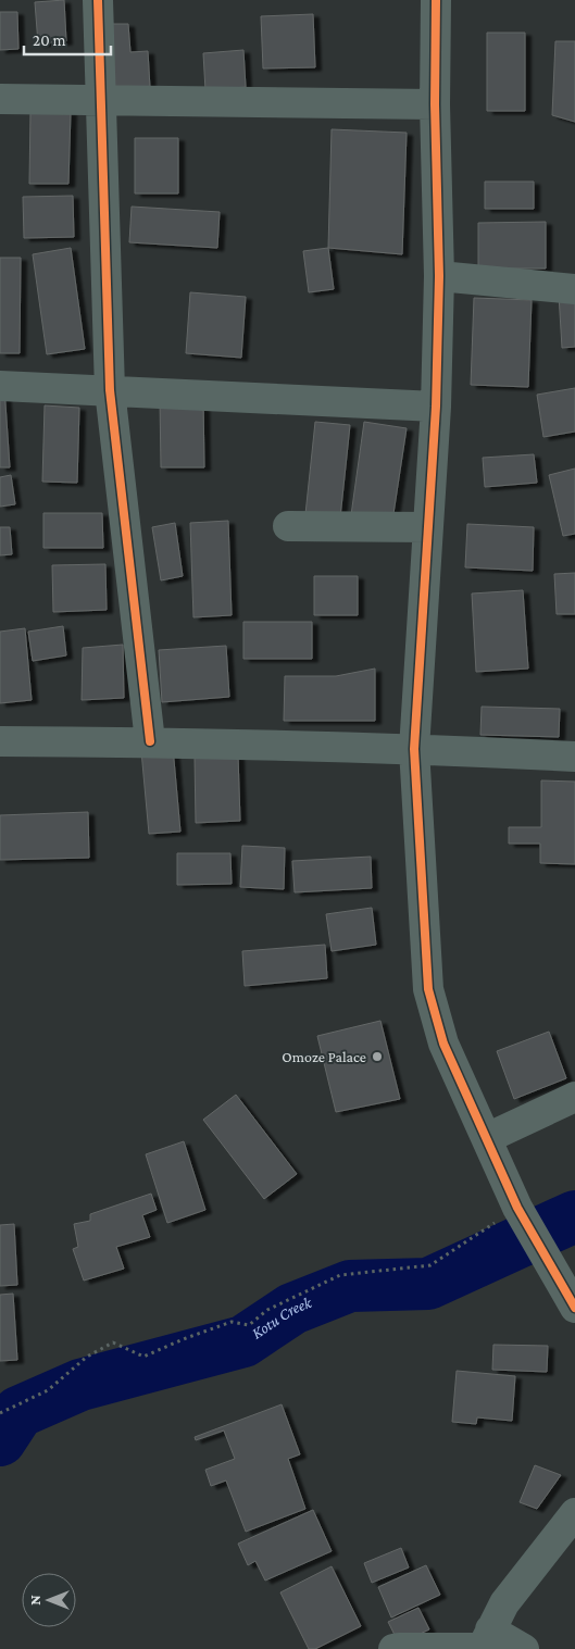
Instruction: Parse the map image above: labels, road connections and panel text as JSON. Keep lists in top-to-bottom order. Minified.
{"water":["Kotu Creek"],"places":["Omoze Palace"],"scale_bar":"20 m","north":"left"}
